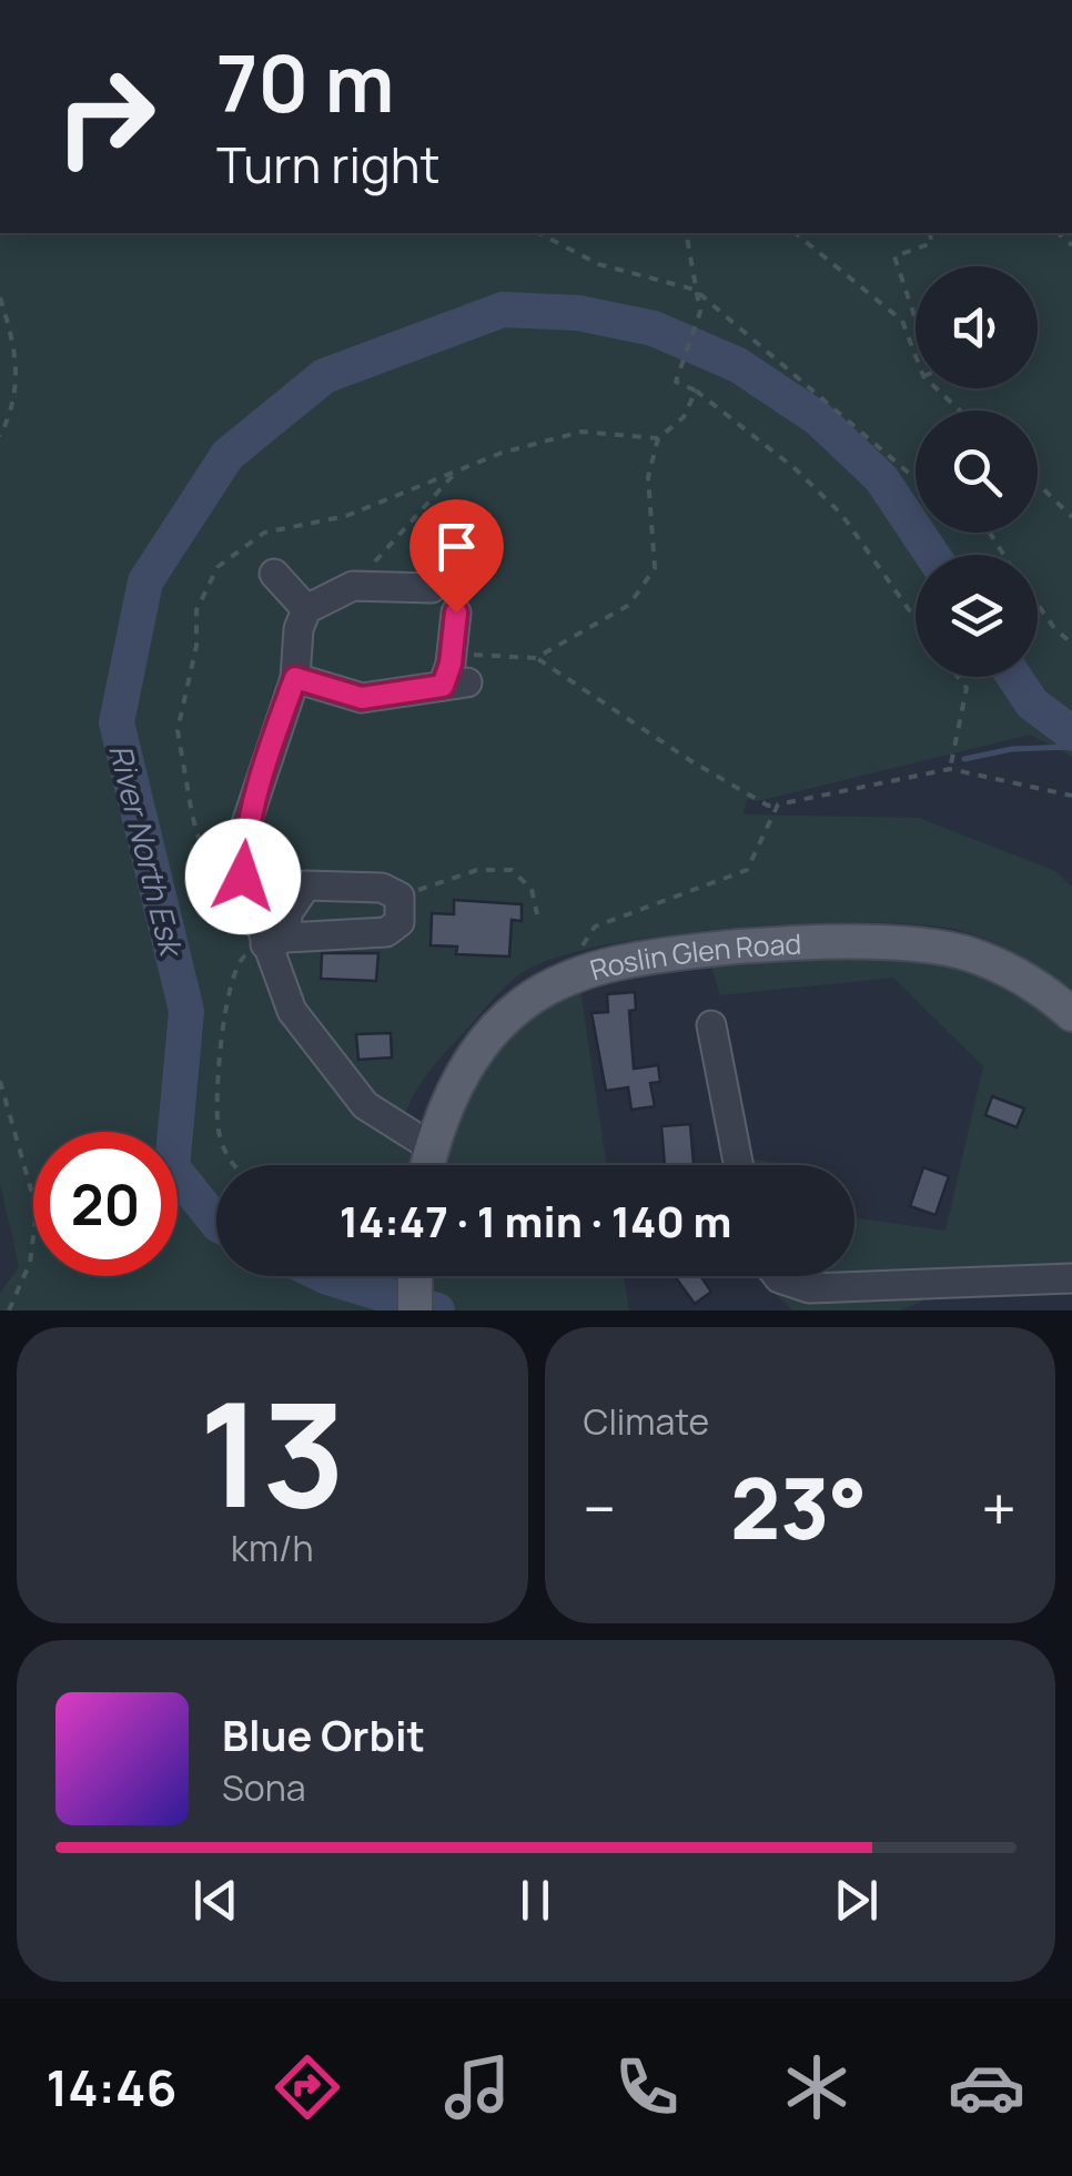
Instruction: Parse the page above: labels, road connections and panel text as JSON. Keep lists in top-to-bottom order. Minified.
{"streets":{"main road":["Roslin Glen Road"]},"water":["River North Esk"],"page":{"turn":["70 m","Turn right"],"limit":"20","trip":"14:47 · 1 min · 140 m","tile":[["13","km/h"],"Climate"],"heat":["−","23°","+"],"song":["Blue Orbit","Sona"],"tabs":"14:46"}}
